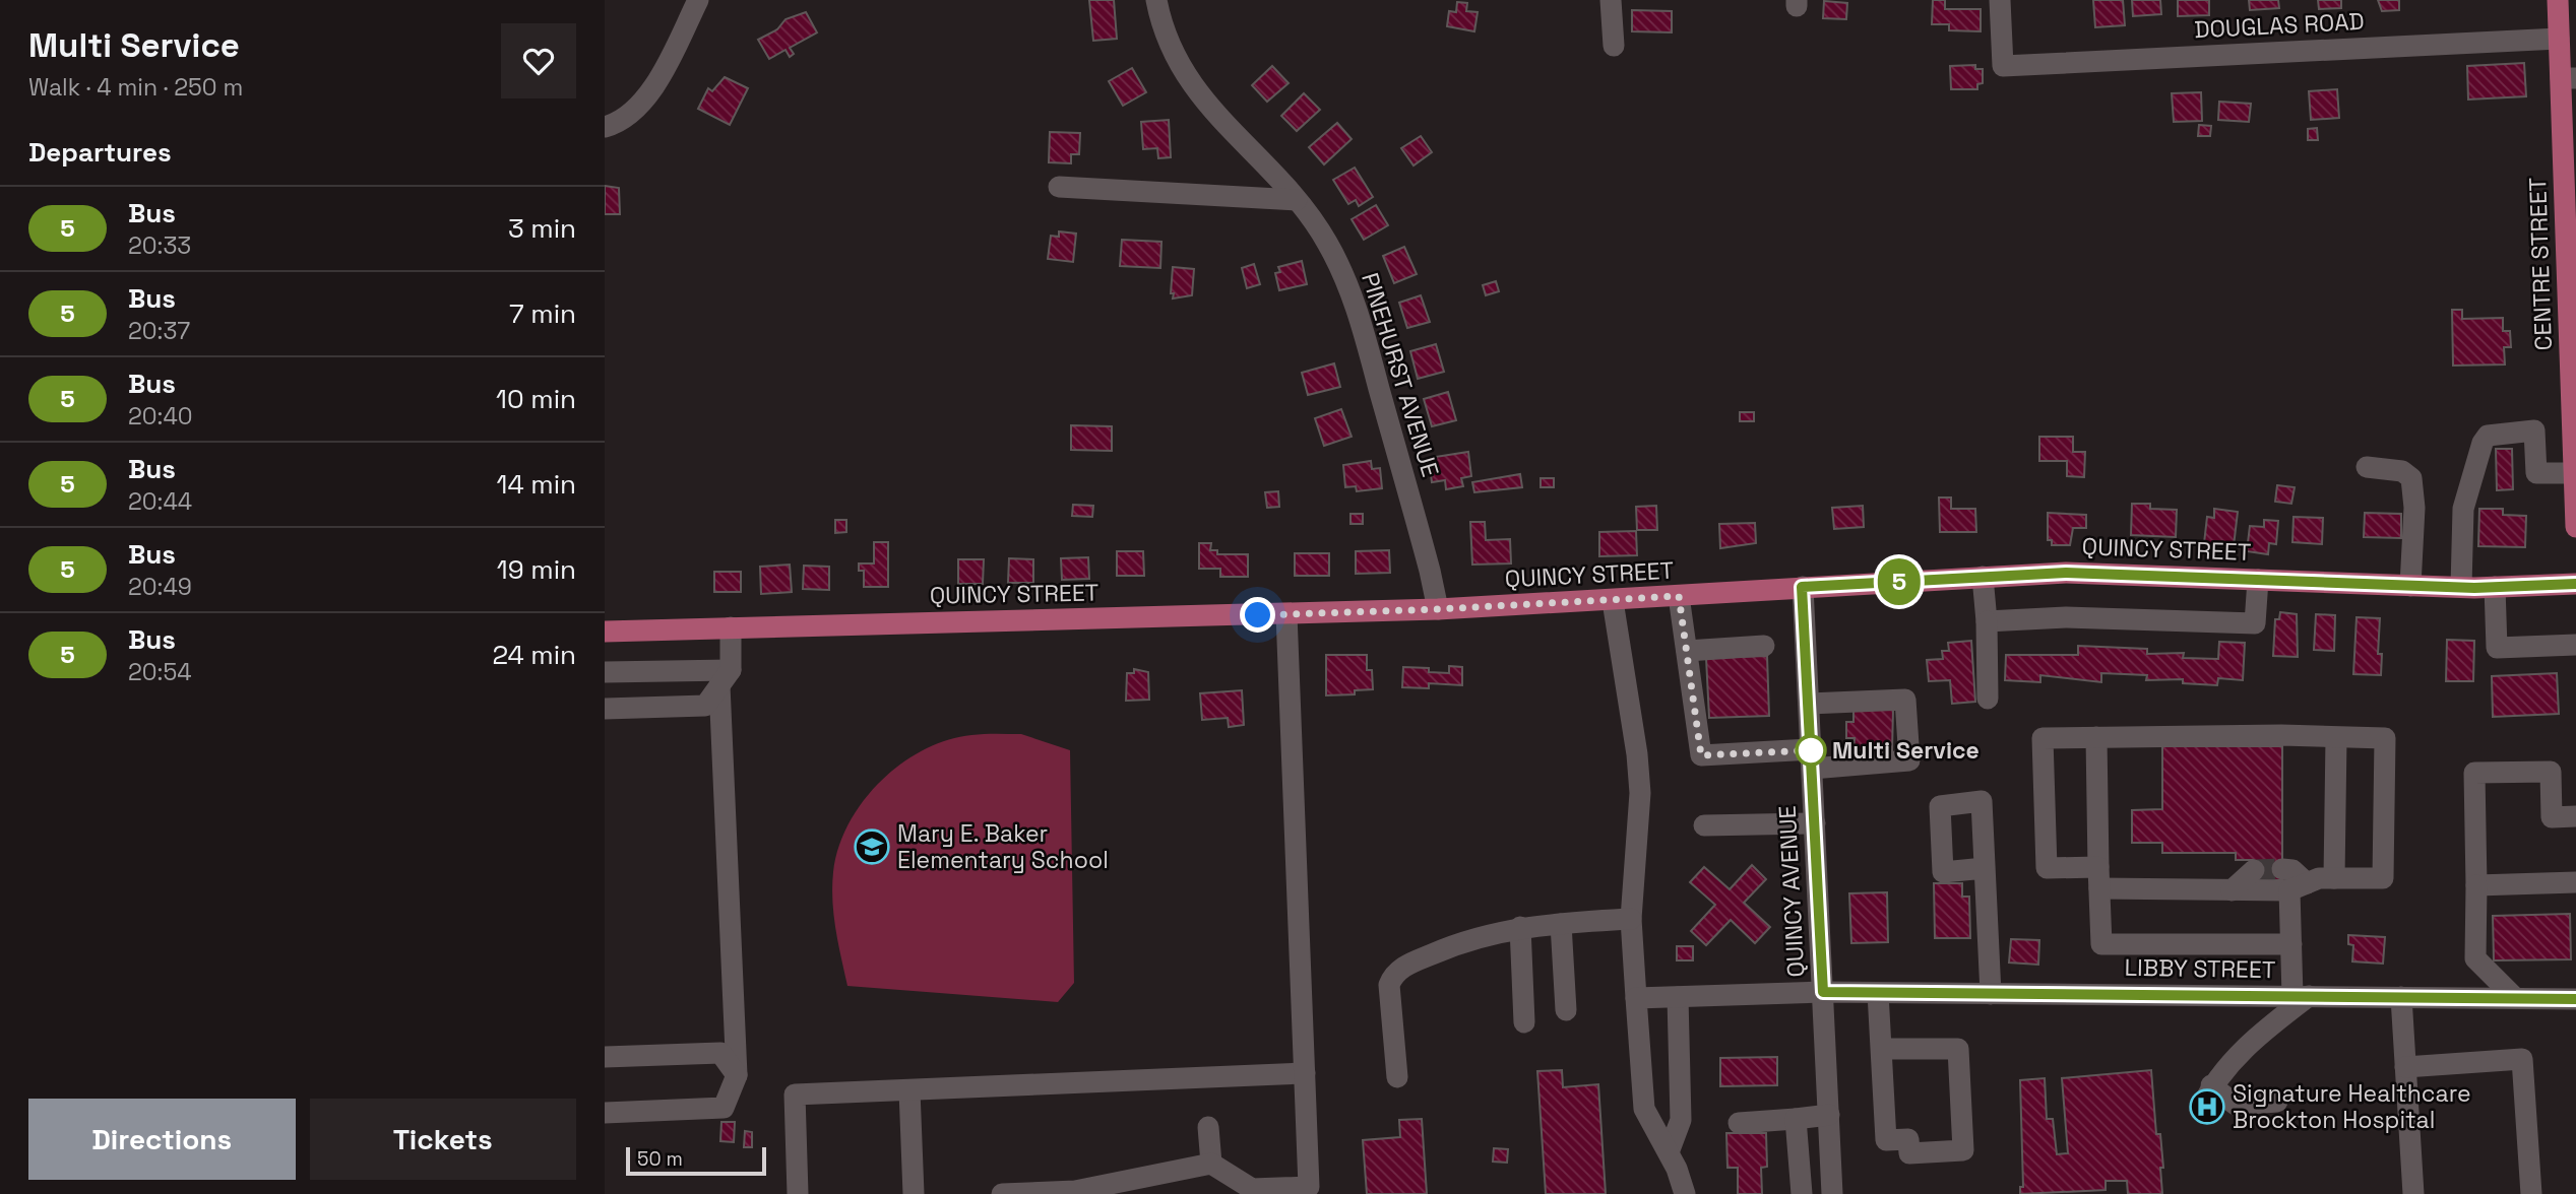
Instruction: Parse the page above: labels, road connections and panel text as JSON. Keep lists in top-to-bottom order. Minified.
{"streets":{"main road":["CENTRE STREET","QUINCY STREET"],"street":["DOUGLAS ROAD","PINEHURST AVENUE","QUINCY AVENUE","LIBBY STREET"]},"crossings":[["DOUGLAS ROAD","CENTRE STREET"],["PINEHURST AVENUE","QUINCY STREET"],["QUINCY STREET","QUINCY AVENUE"],["QUINCY AVENUE","LIBBY STREET"]],"places":{"other":["Multi Service"],"school or university":["Mary E. Baker Elementary School"],"hospital":["Signature Healthcare Brockton Hospital"]},"lines":["bus line 5"],"scale_bar":"50 m","page":{"heading":[["Multi Service","Walk · 4 min · 250 m"],"Departures"],"on_map":"5","list":[{"mark":"5","name":"Bus","note":"20:33","value":"3 min"},{"mark":"5","name":"Bus","note":"20:37","value":"7 min"},{"mark":"5","name":"Bus","note":"20:40","value":"10 min"},{"mark":"5","name":"Bus","note":"20:44","value":"14 min"},{"mark":"5","name":"Bus","note":"20:49","value":"19 min"},{"mark":"5","name":"Bus","note":"20:54","value":"24 min"}],"buttons":["Directions","Tickets"],"scale":"50 m"}}
